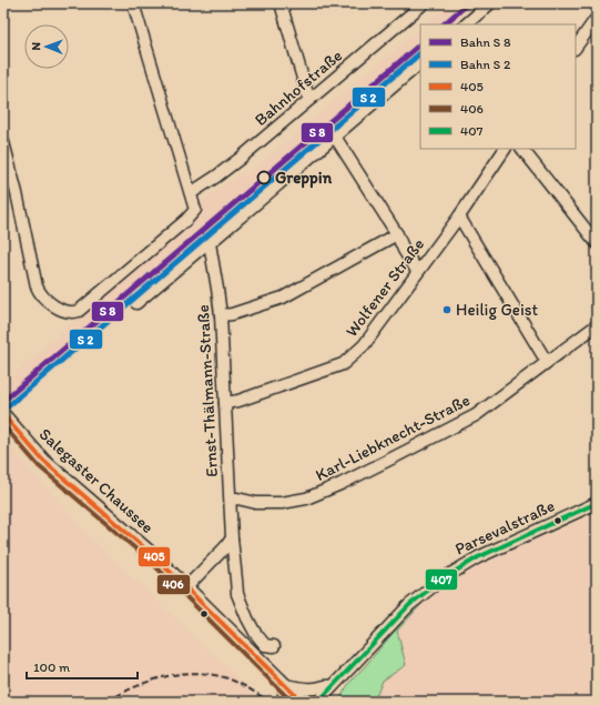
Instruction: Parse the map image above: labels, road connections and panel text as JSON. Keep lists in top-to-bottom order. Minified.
{"streets":{"main road":["Salegaster Chaussee"],"street":["Bahnhofstraße","Wolfener Straße","Ernst-Thälmann-Straße","Karl-Liebknecht-Straße","Parsevalstraße"]},"crossings":[["Wolfener Straße","Ernst-Thälmann-Straße"],["Ernst-Thälmann-Straße","Karl-Liebknecht-Straße"]],"places":["Greppin","Heilig Geist"],"lines":["transit line 405","transit line 406","transit line 407"],"legend":["Bahn S 8","Bahn S 2","405","406","407"],"scale_bar":"100 m","north":"left"}
